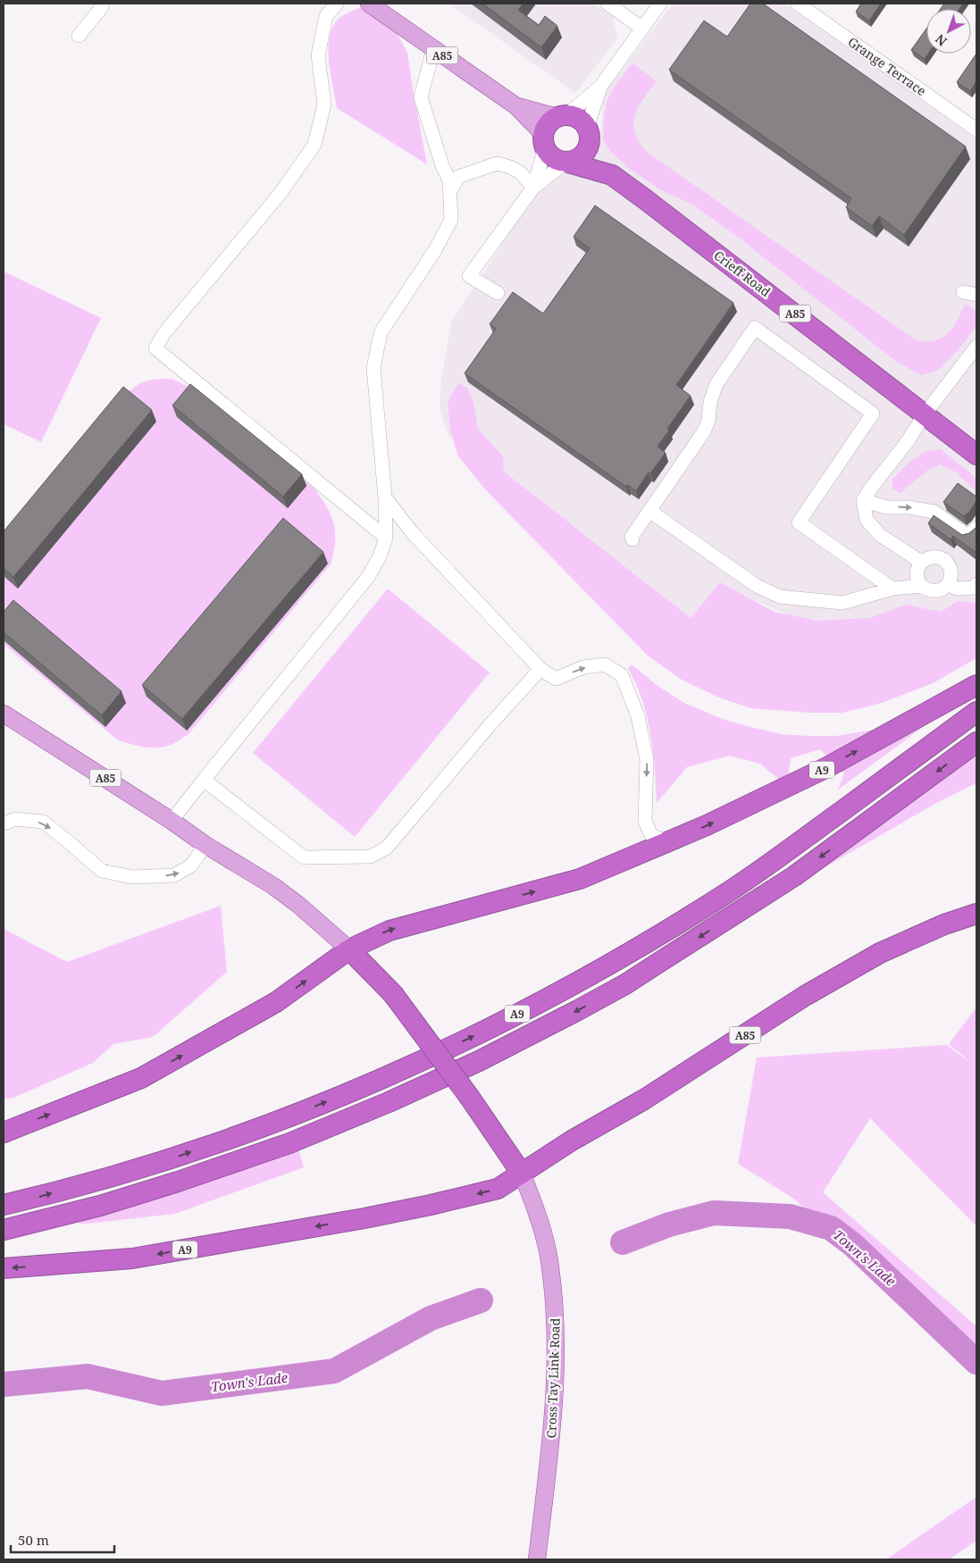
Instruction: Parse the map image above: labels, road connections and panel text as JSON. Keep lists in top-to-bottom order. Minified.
{"streets":{"highway":["A85","Crieff Road","A9"],"main road":["Cross Tay Link Road"],"street":["Grange Terrace"]},"crossings":[["A85","Crieff Road"],["A85","A9"],["A85","Cross Tay Link Road"],["A9","Cross Tay Link Road"]],"water":["Town's Lade"],"scale_bar":"50 m","north":"bottom left"}
